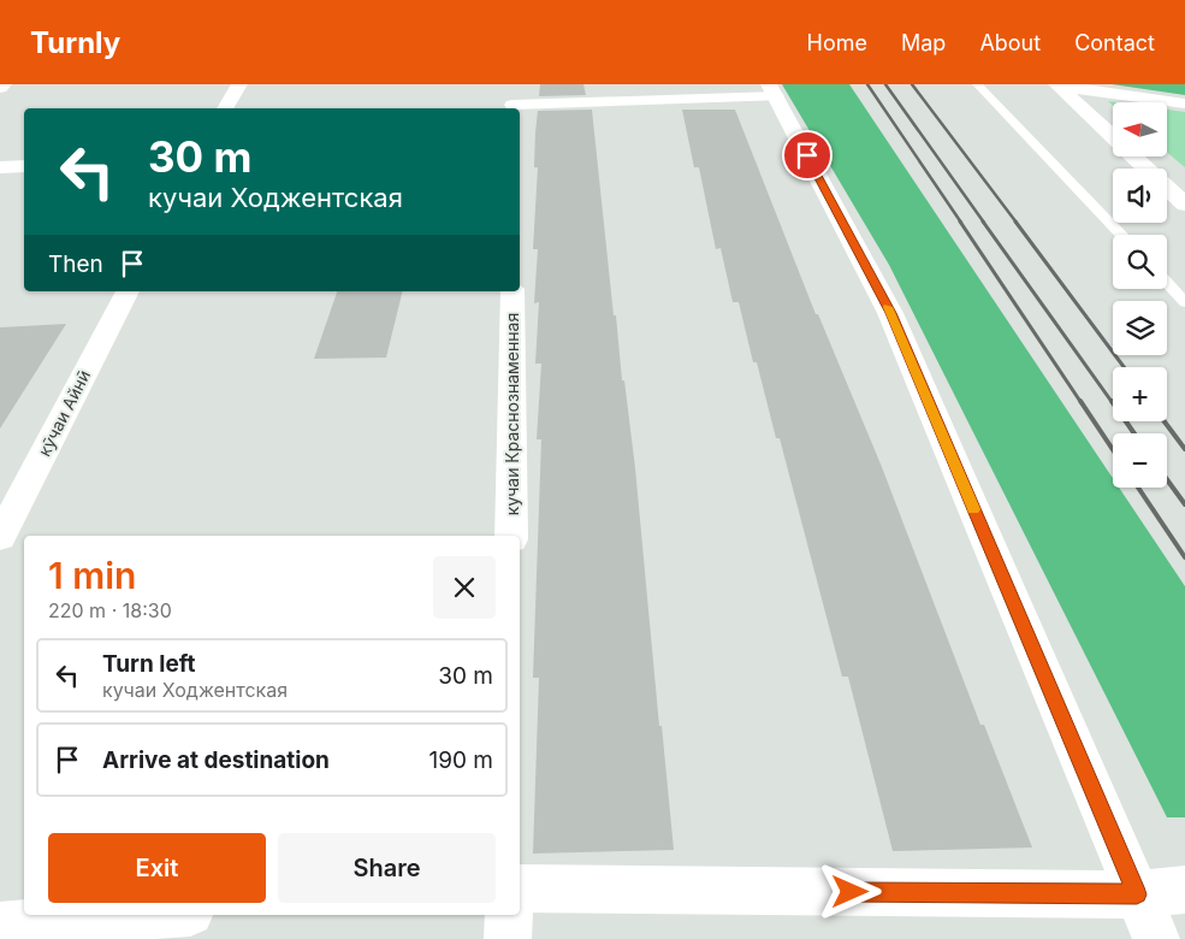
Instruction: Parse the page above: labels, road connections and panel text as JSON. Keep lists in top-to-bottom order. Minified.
{"streets":{"street":["кӯчаи Айнӣ","кучаи Краснознаменная"]},"north":"left","page":{"header":"Turnly","nav":["Home","Map","About","Contact"],"map_buttons":["+","−"],"turn":["30 m","кучаи Ходжентская"],"then":"Then","heading":["1 min","220 m · 18:30"],"list":[{"name":"Turn left","note":"кучаи Ходжентская","value":"30 m"},{"name":"Arrive at destination","value":"190 m"}],"buttons":["Exit","Share"]}}
